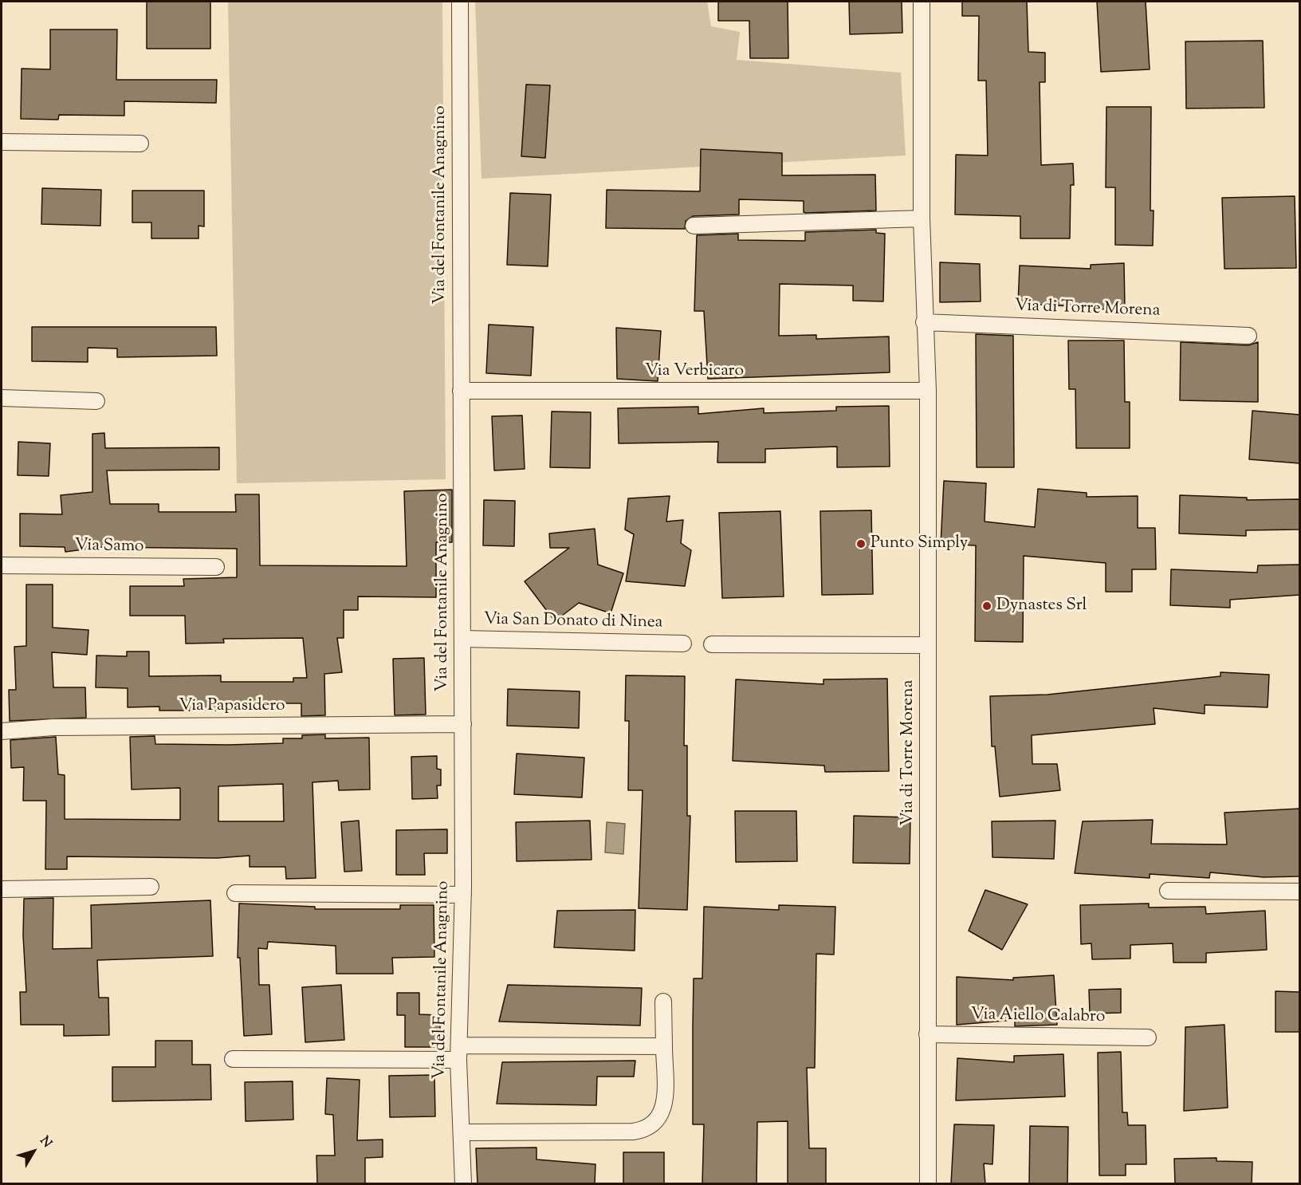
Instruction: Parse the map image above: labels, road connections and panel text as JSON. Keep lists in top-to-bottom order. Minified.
{"streets":{"street":["Via del Fontanile Anagnino","Via di Torre Morena","Via Verbicaro","Via Samo","Via San Donato di Ninea","Via Papasidero","Via Aiello Calabro"]},"crossings":[["Via del Fontanile Anagnino","Via Verbicaro"],["Via del Fontanile Anagnino","Via San Donato di Ninea"],["Via del Fontanile Anagnino","Via Papasidero"],["Via di Torre Morena","Via Verbicaro"],["Via di Torre Morena","Via Aiello Calabro"]],"places":["Punto Simply","Dynastes Srl"],"north":"top right"}
